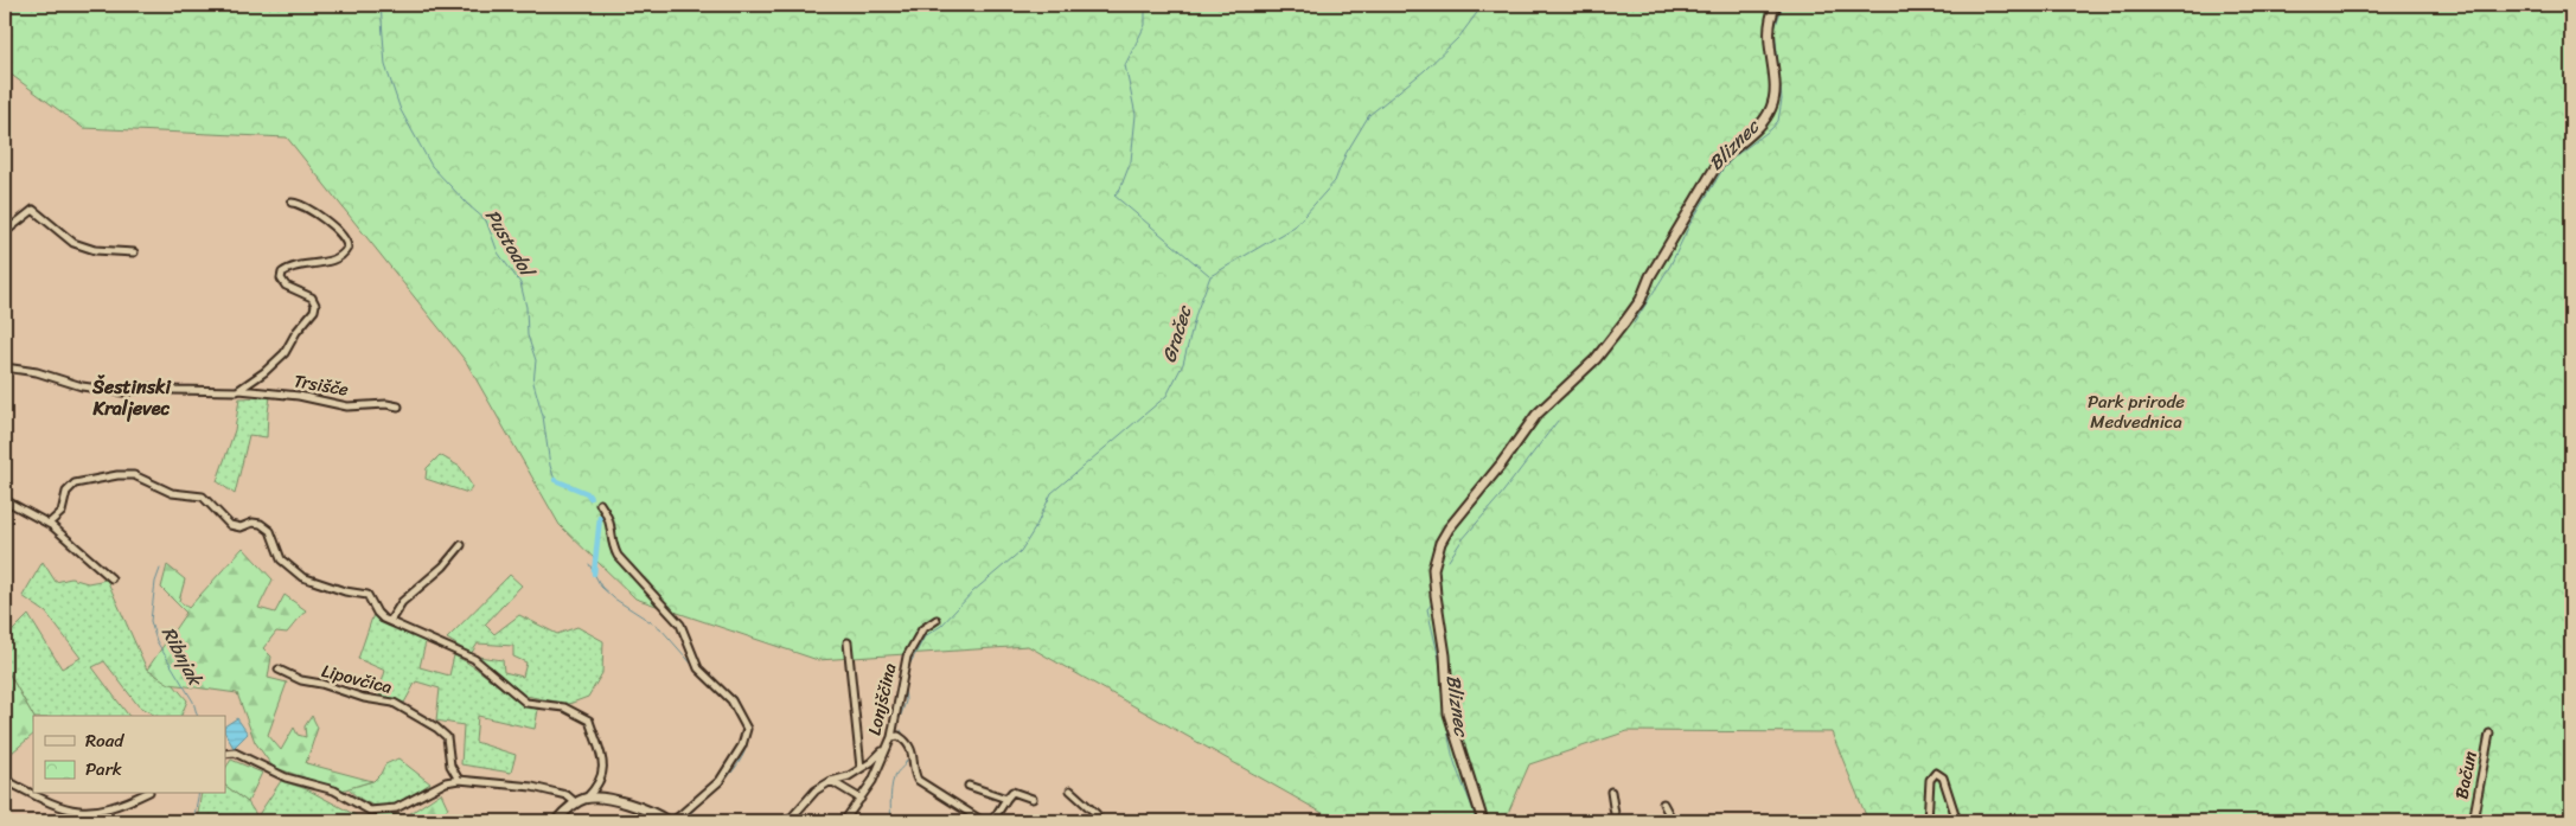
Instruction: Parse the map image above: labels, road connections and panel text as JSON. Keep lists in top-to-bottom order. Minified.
{"streets":{"street":["Trsišče","Lipovčica","Lonjščina","Bačun"]},"districts":["Šestinski Kraljevec"],"water":["Bliznec","Pustodol","Gračec","Ribnjak"],"parks":["Park prirode Medvednica"],"legend":["Road","Park"]}
